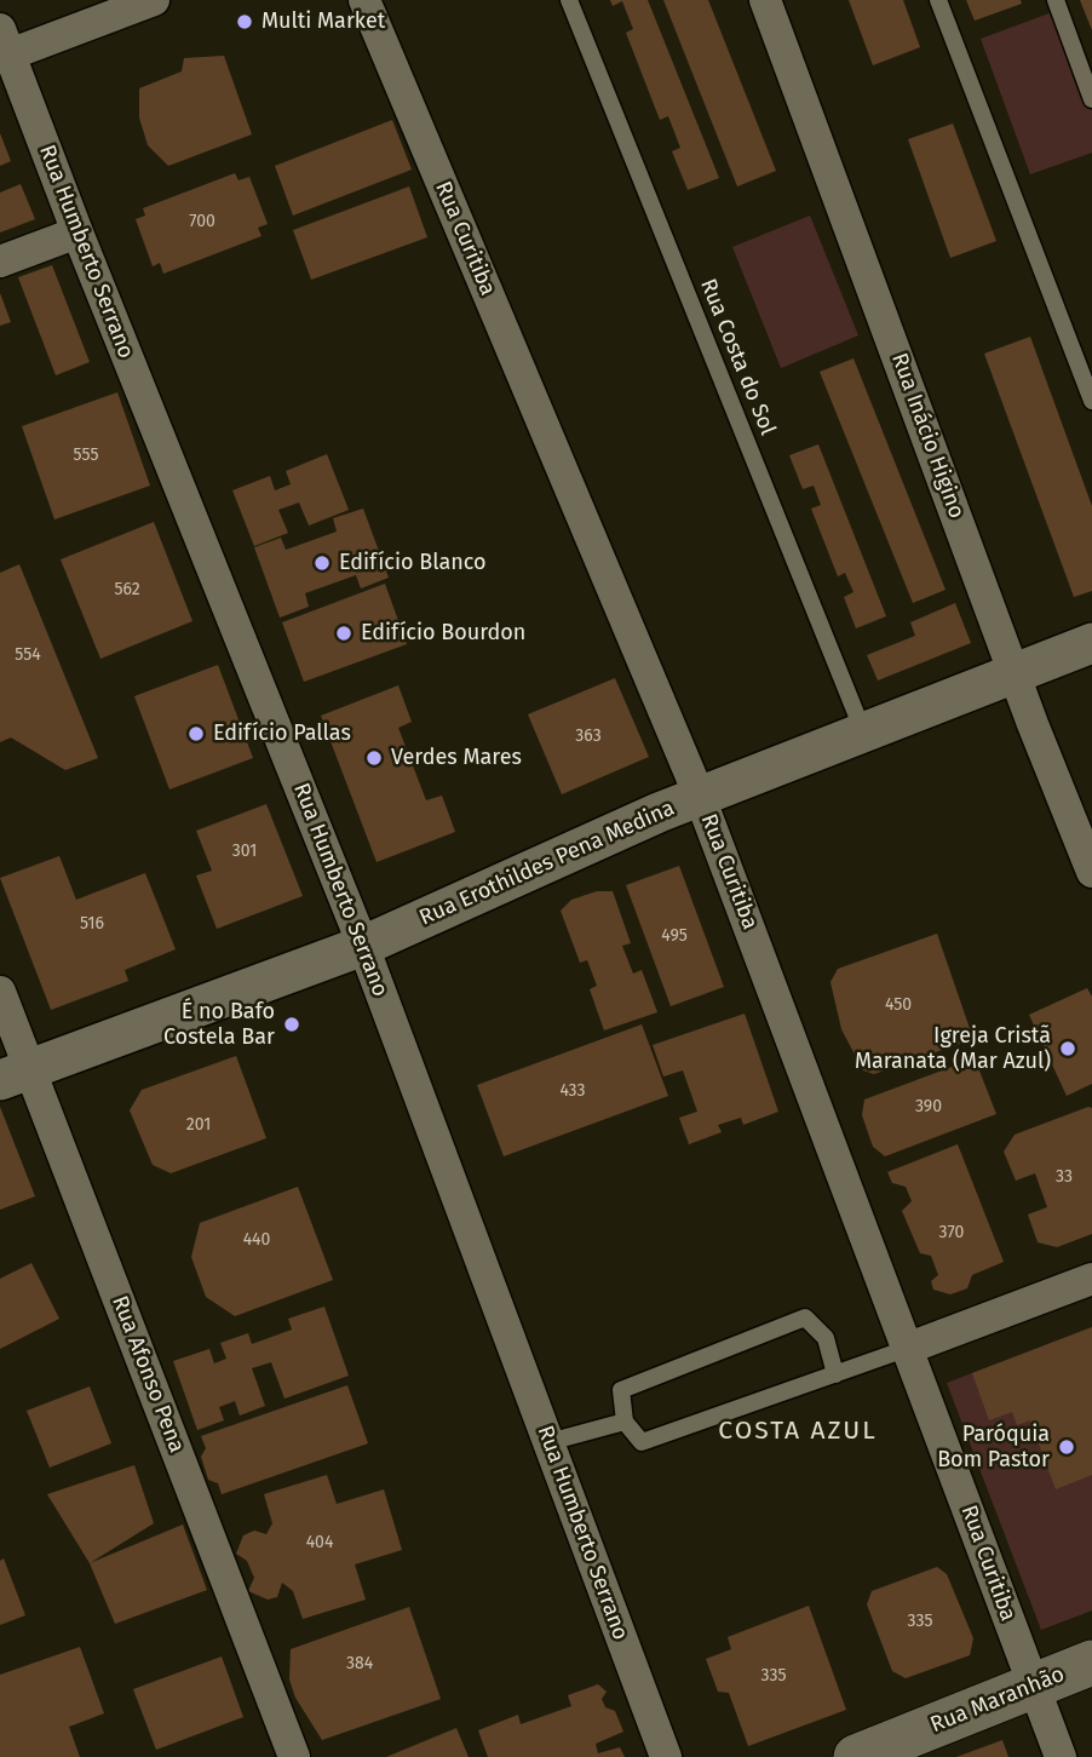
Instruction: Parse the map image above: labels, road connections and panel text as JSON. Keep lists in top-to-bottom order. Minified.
{"streets":{"main road":["Rua Maranhão"],"street":["Rua Curitiba","Rua Humberto Serrano","Rua Inácio Higino","Rua Erothildes Pena Medina","Rua Afonso Pena"],"lane":["Rua Costa do Sol"]},"crossings":[["Rua Curitiba","Rua Erothildes Pena Medina"],["Rua Curitiba","Rua Maranhão"],["Rua Humberto Serrano","Rua Erothildes Pena Medina"],["Rua Costa do Sol","Rua Erothildes Pena Medina"],["Rua Inácio Higino","Rua Erothildes Pena Medina"],["Rua Erothildes Pena Medina","Rua Afonso Pena"]],"districts":["COSTA AZUL"],"places":["Multi Market","Edifício Blanco","Edifício Bourdon","Edifício Pallas","Verdes Mares","É no Bafo Costela Bar","Igreja Cristã Maranata (Mar Azul)","Paróquia Bom Pastor"],"house_numbers":["700","555","562","554","363","301","516","495","450","433","390","201","33","370","440","404","335","384","335"]}
